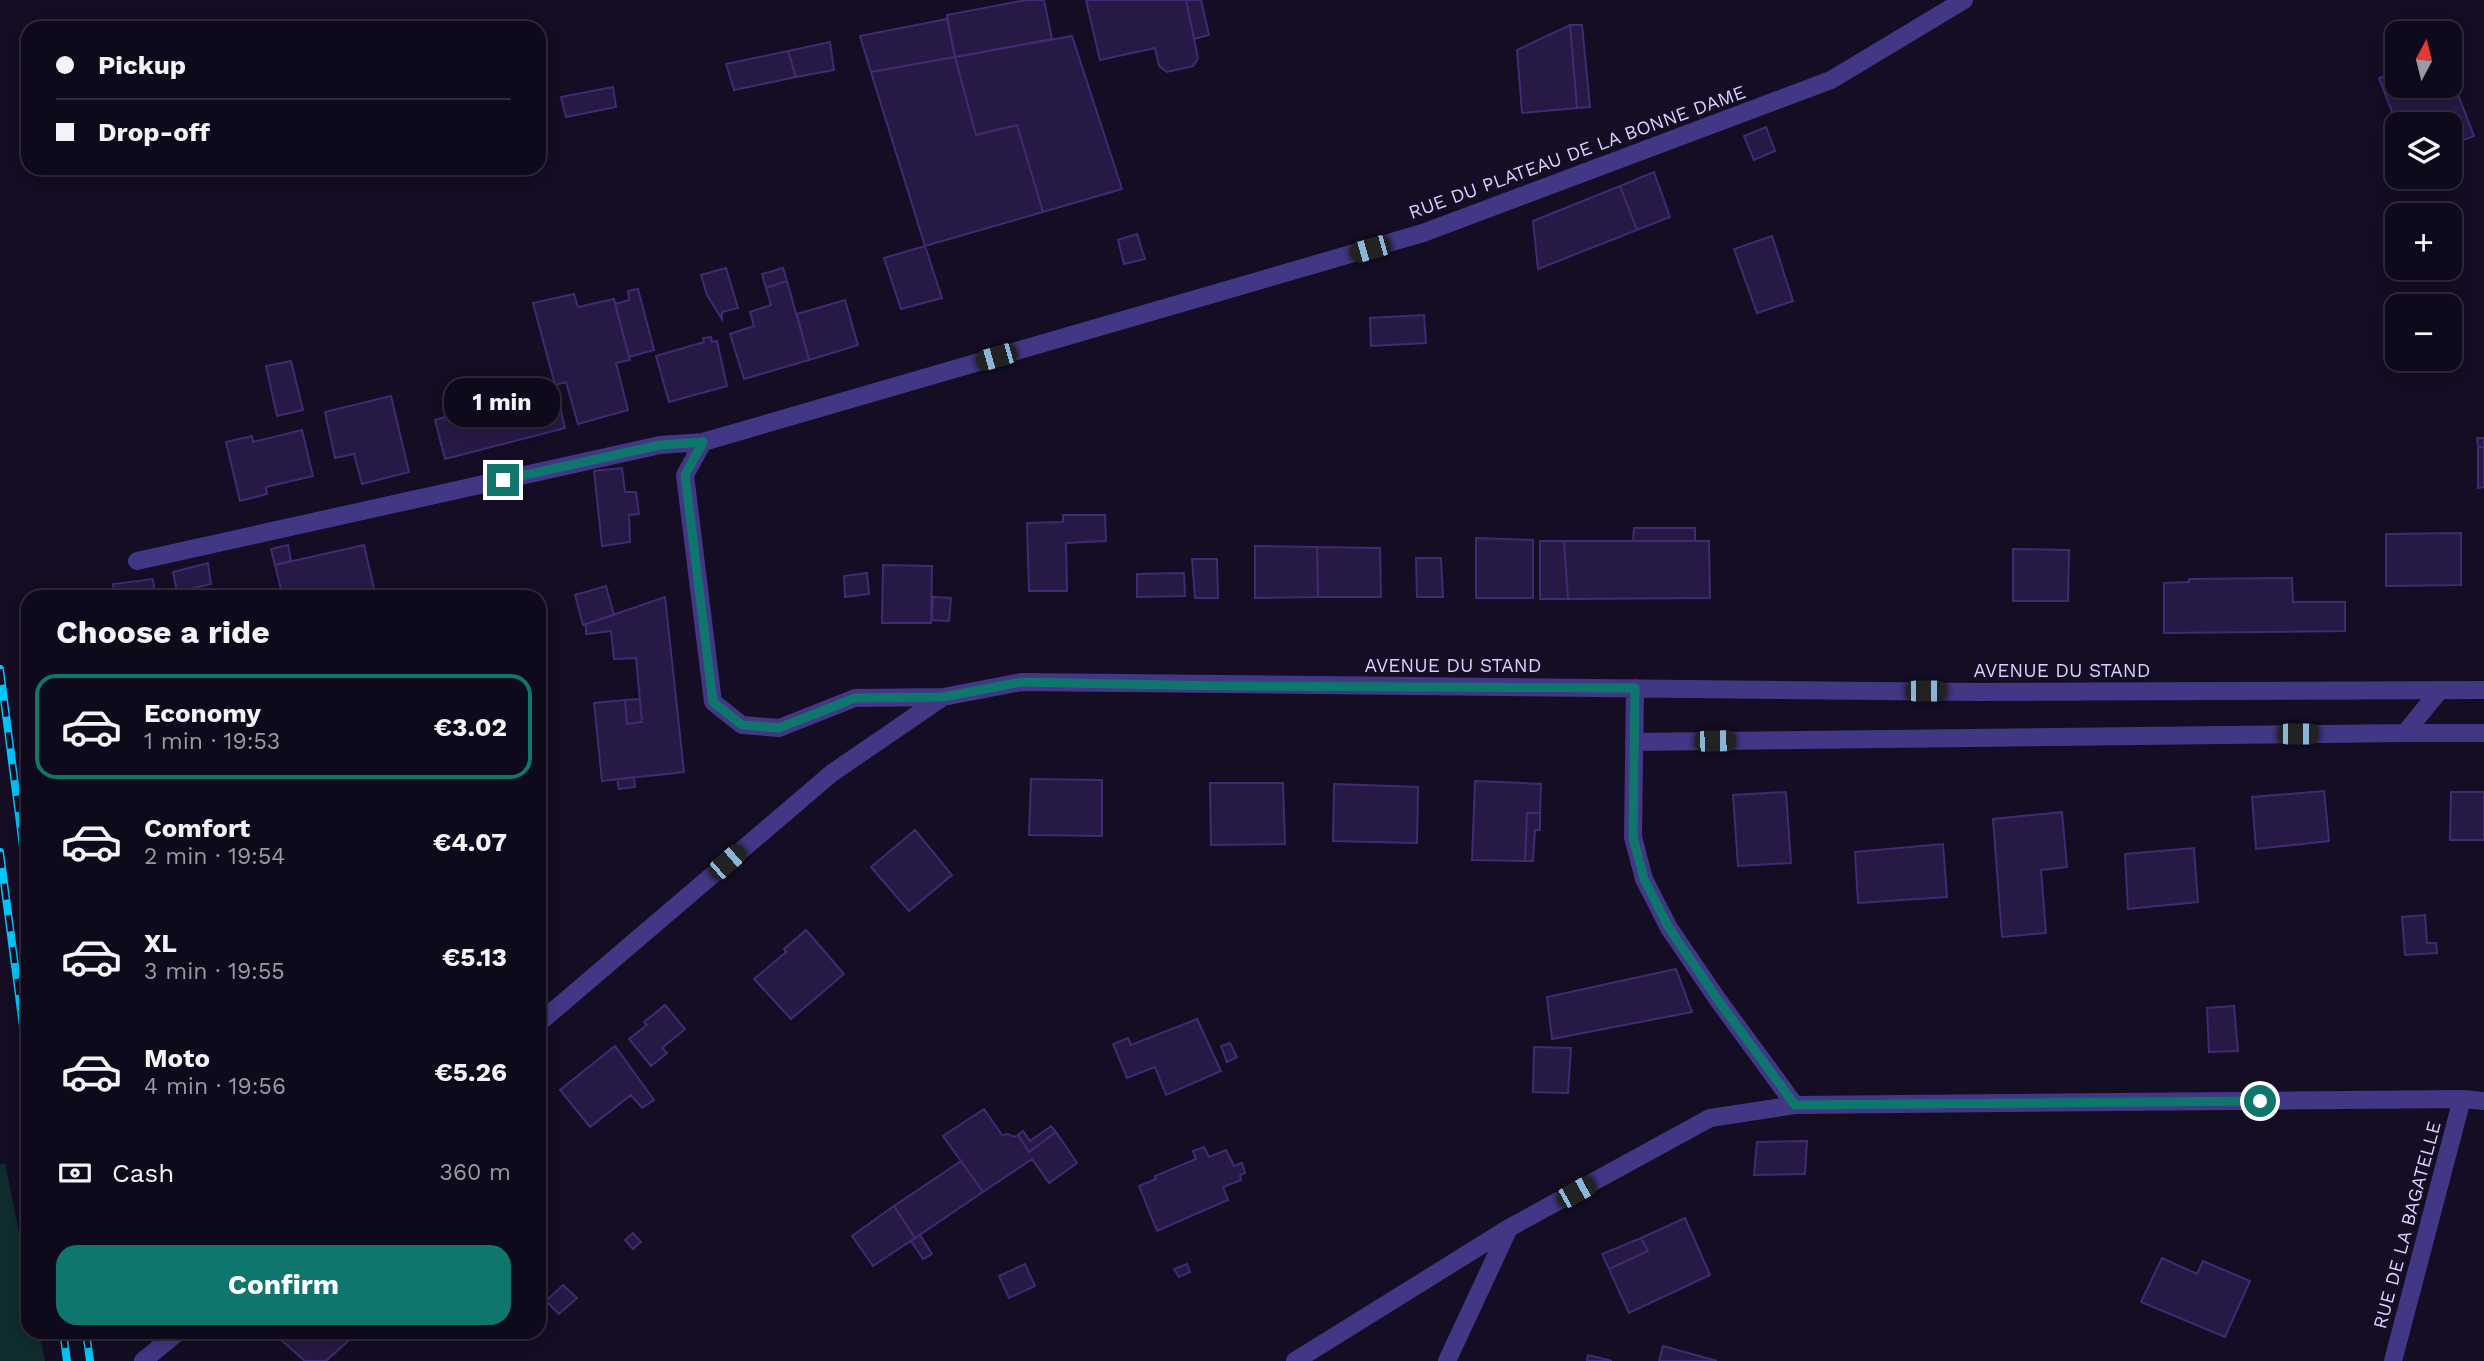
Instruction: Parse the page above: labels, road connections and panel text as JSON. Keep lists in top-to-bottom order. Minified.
{"streets":{"street":["RUE DU PLATEAU DE LA BONNE DAME","AVENUE DU STAND","RUE DE LA BAGATELLE"]},"north":"top","page":{"map_buttons":["+","−"],"banner":["Pickup","Drop-off"],"bubble":"1 min","heading":"Choose a ride","list":[{"name":"Economy","note":"1 min · 19:53","value":"€3.02"},{"name":"Comfort","note":"2 min · 19:54","value":"€4.07"},{"name":"XL","note":"3 min · 19:55","value":"€5.13"},{"name":"Moto","note":"4 min · 19:56","value":"€5.26"}],"pay":["Cash","360 m"],"buttons":"Confirm"}}
